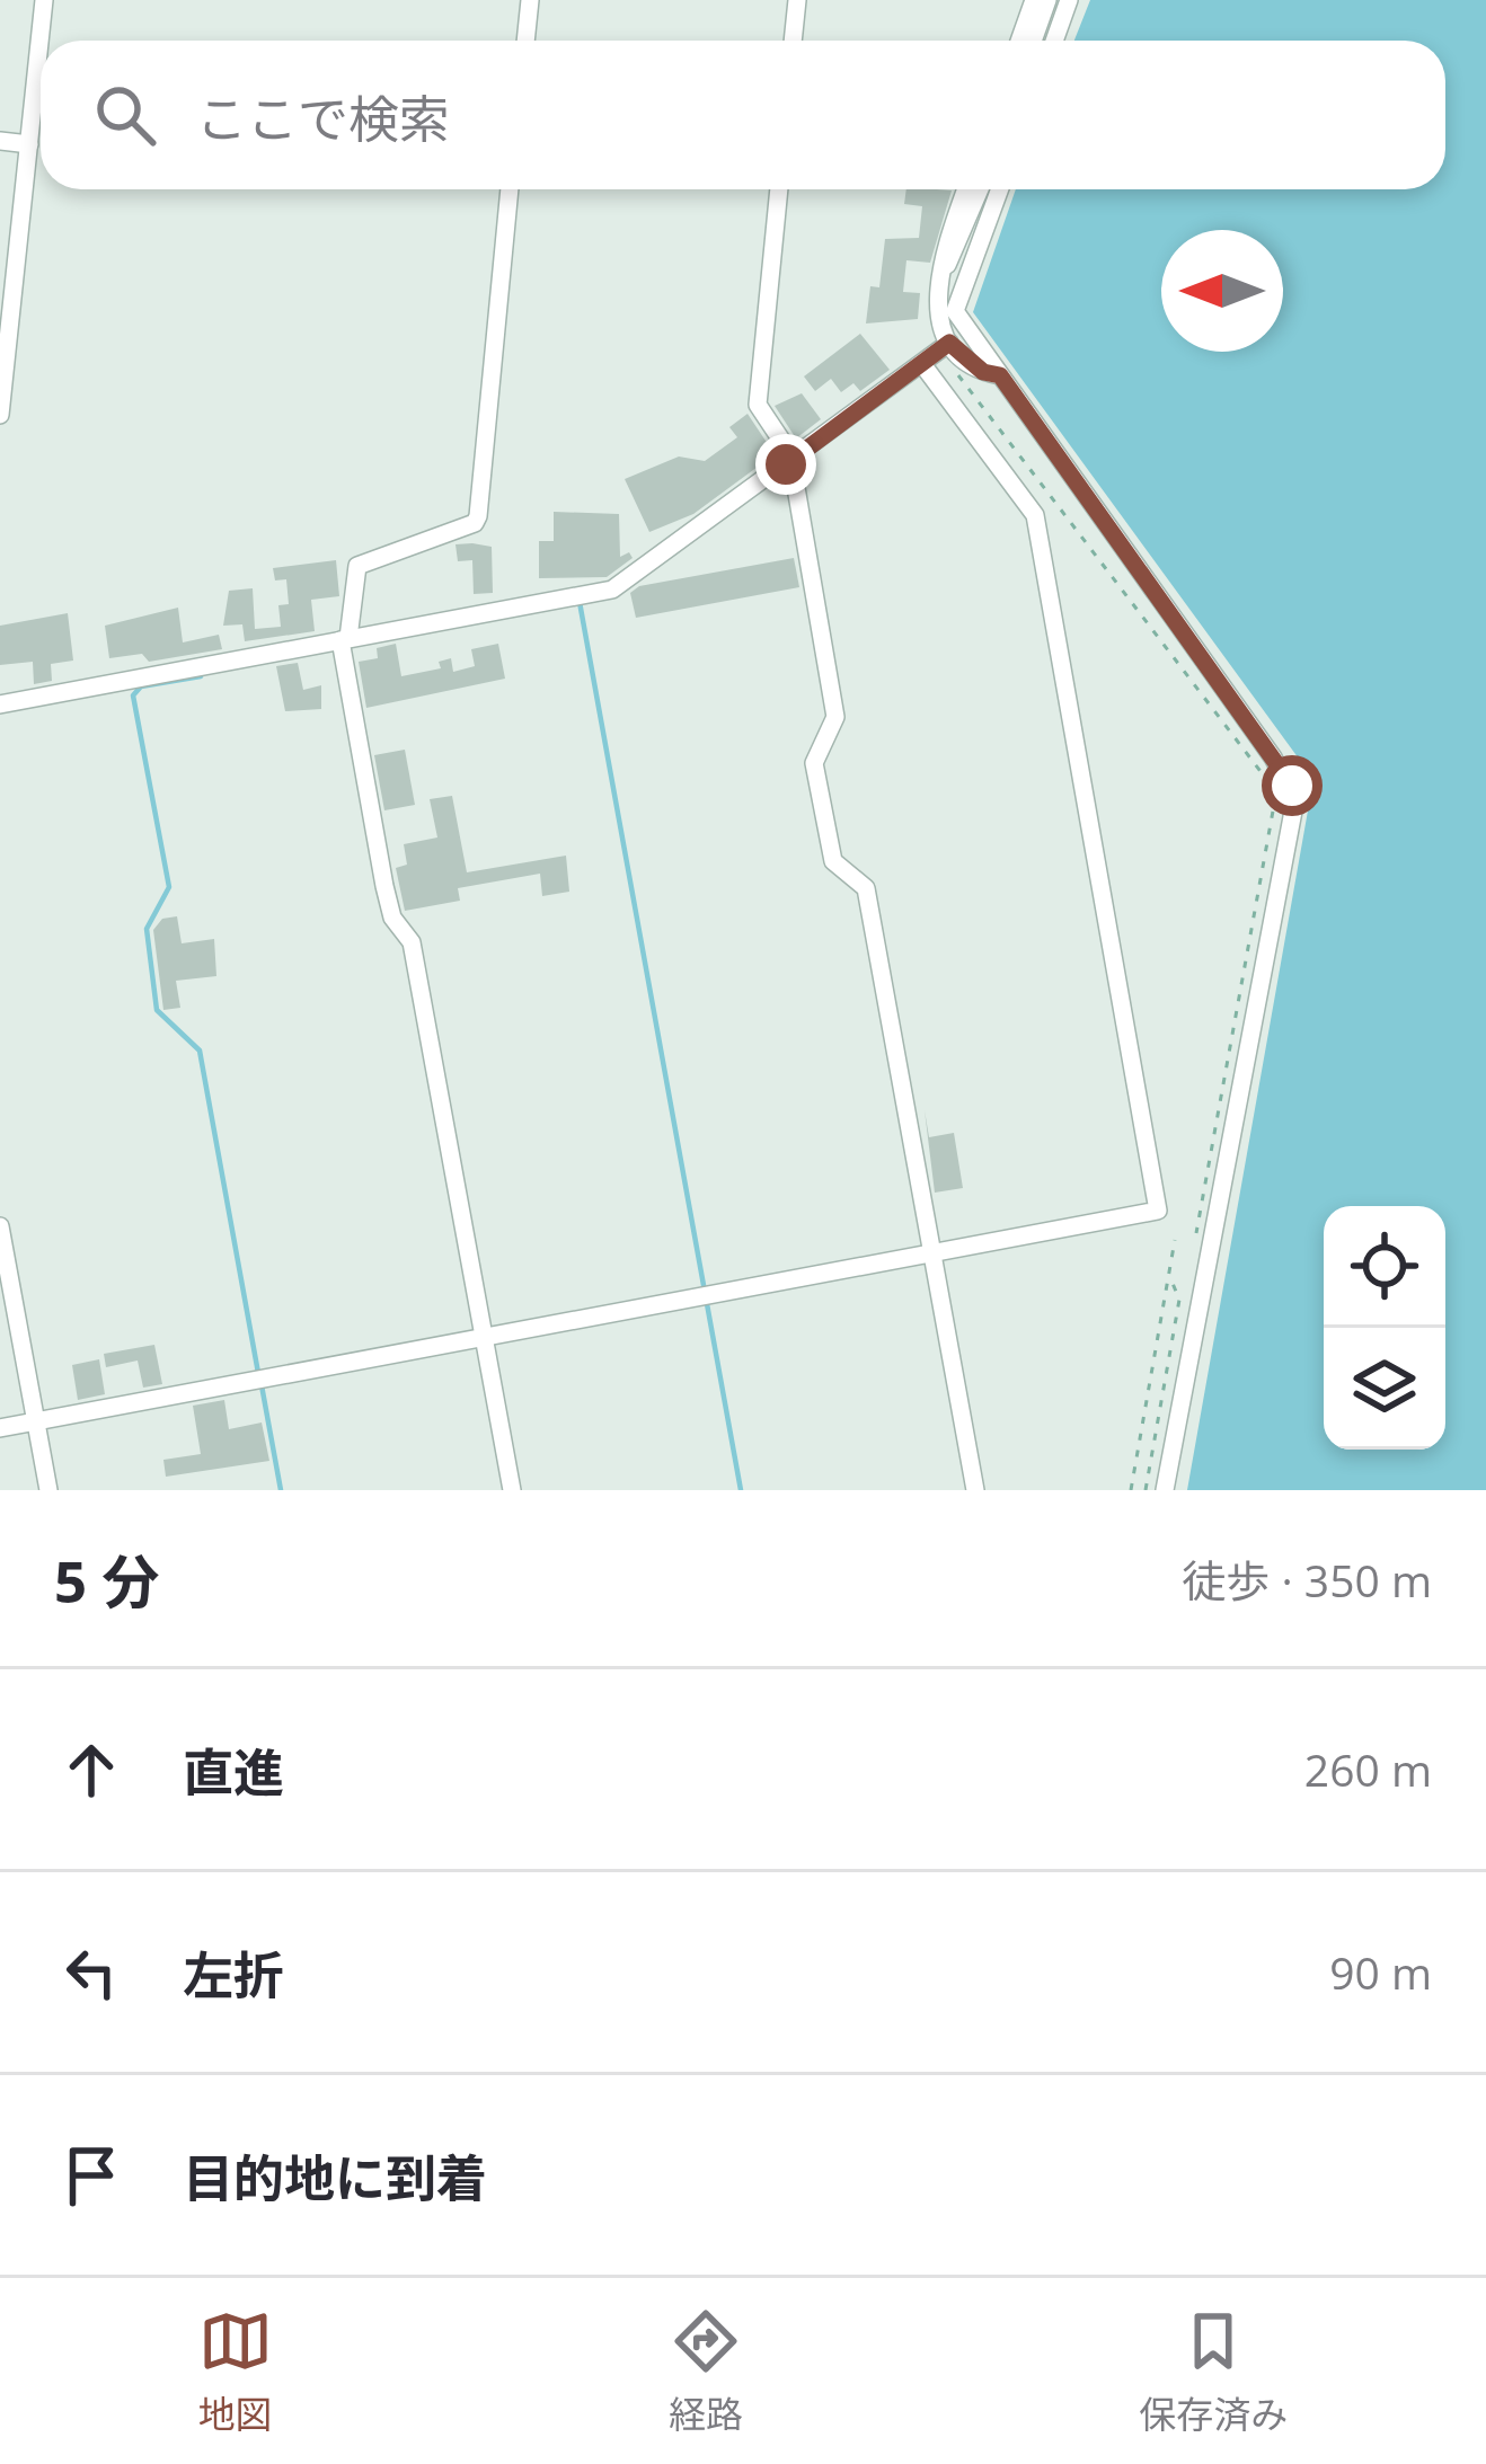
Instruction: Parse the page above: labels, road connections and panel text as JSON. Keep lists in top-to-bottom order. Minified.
{"north":"left","page":{"search":"ここで検索","heading":["5 分","徒歩 · 350 m"],"list":[["直進","260 m"],["左折","90 m"],"目的地に到着"],"nav":["地図","経路","保存済み"]}}
